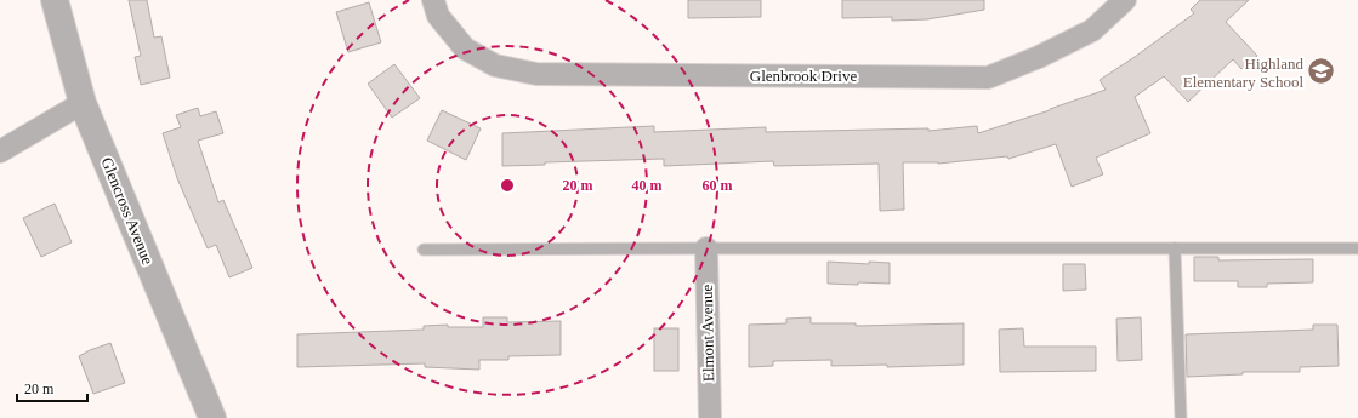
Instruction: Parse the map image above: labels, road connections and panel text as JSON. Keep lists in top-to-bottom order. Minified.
{"streets":{"street":["Glenbrook Drive","Glencross Avenue","Elmont Avenue"]},"places":{"school or university":["Highland Elementary School"]},"scale_bar":"20 m","rings":["20 m","40 m","60 m"]}
